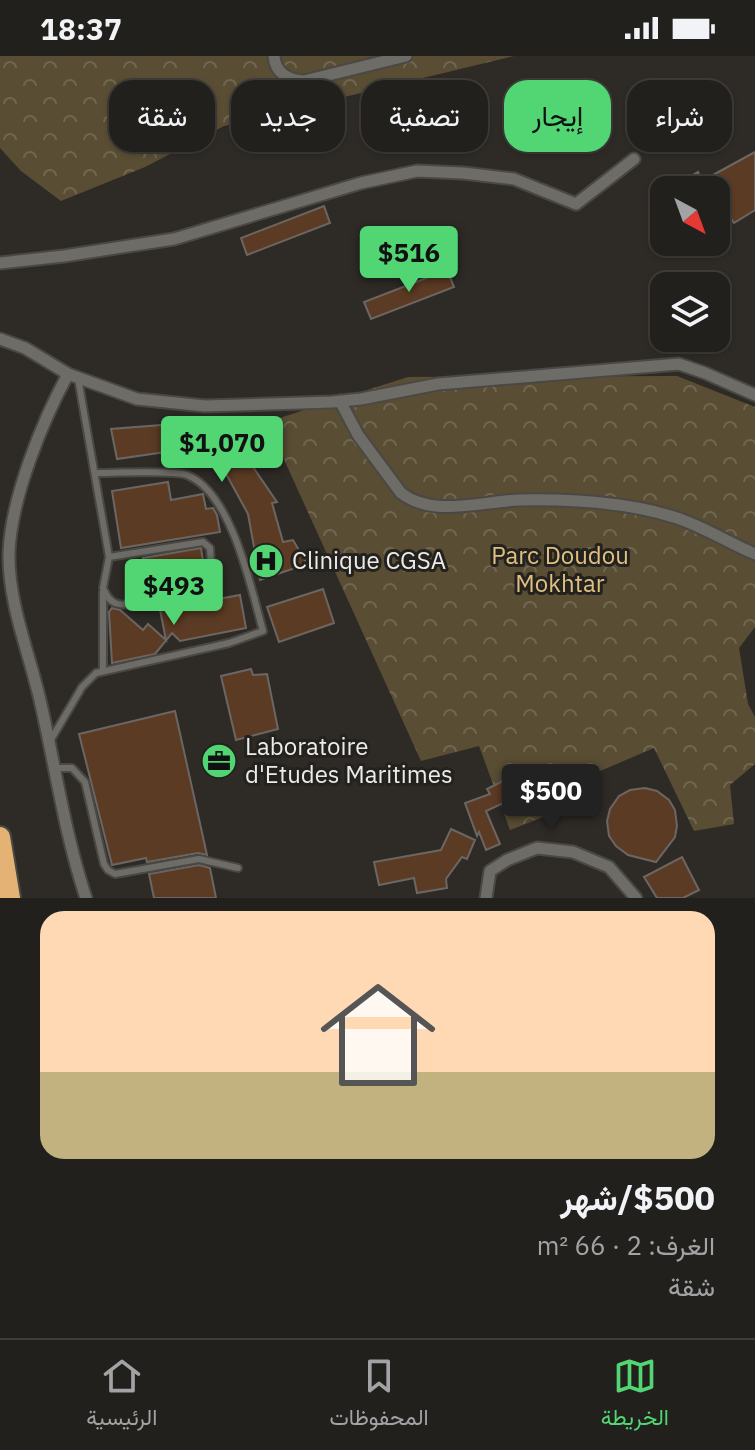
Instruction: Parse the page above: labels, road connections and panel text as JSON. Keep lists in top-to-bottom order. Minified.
{"parks":["Parc Doudou Mokhtar"],"places":{"hospital":["Clinique CGSA"],"office":["Laboratoire d'Etudes Maritimes"]},"north":"bottom right","page":{"status":"18:37","chip":["شراء","إيجار","تصفية","جديد","شقة"],"price":["$516","$1,070","$493","$500"],"list":[{"name":"$500/شهر","note":"الغرف: 2 · 66 m² · شقة"}],"tabs":["الخريطة","المحفوظات","الرئيسية"]}}
